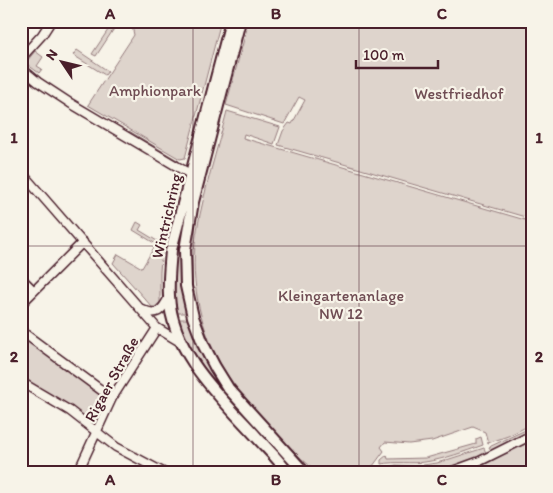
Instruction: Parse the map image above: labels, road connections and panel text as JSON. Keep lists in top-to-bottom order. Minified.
{"streets":{"main road":["Wintrichring"],"street":["Rigaer Straße"]},"parks":["Amphionpark","Westfriedhof","Kleingartenanlage NW 12"],"scale_bar":"100 m","north":"top left","grid":{"columns":["A","B","C"],"rows":["1","2"]}}
